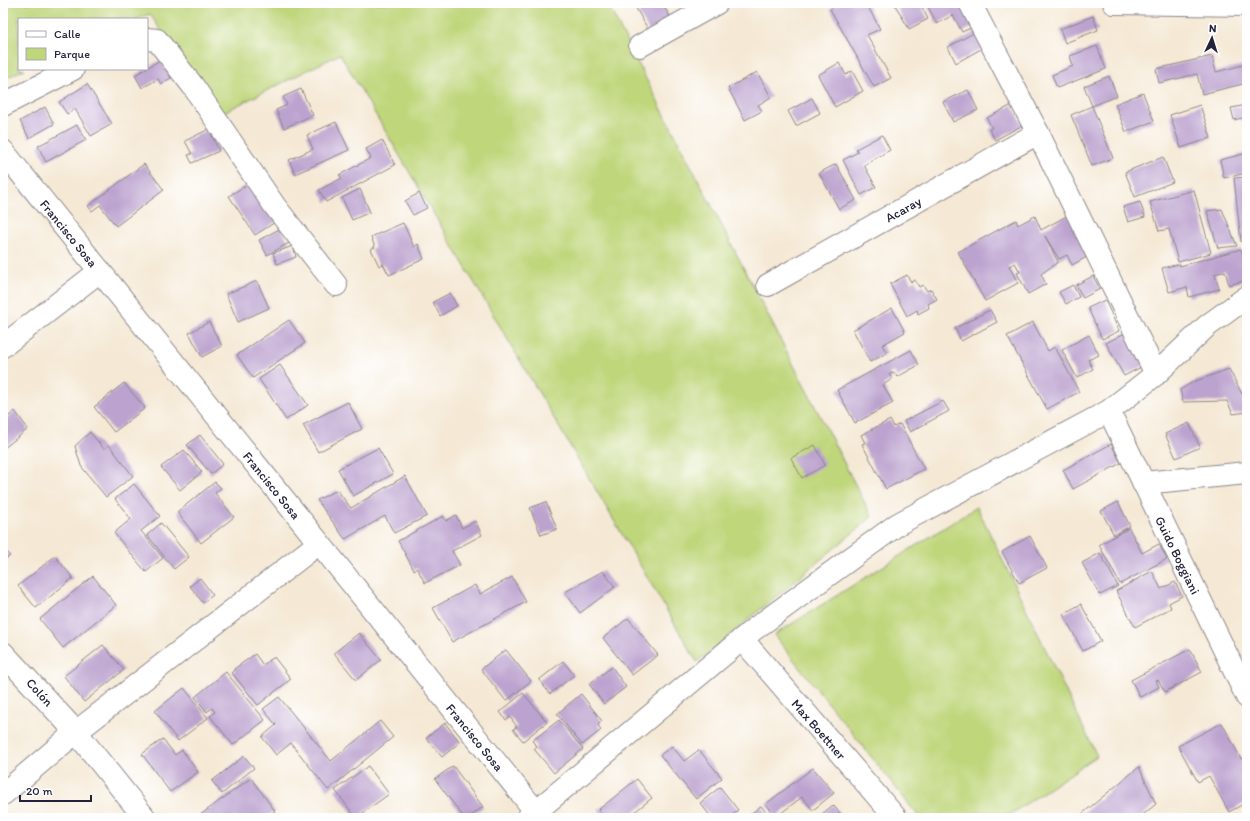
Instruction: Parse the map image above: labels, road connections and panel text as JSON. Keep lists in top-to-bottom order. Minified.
{"streets":{"street":["Acaray","Francisco Sosa","Guido Boggiani","Colón","Max Boettner"]},"legend":["Calle","Parque"],"scale_bar":"20 m","north":"top"}
